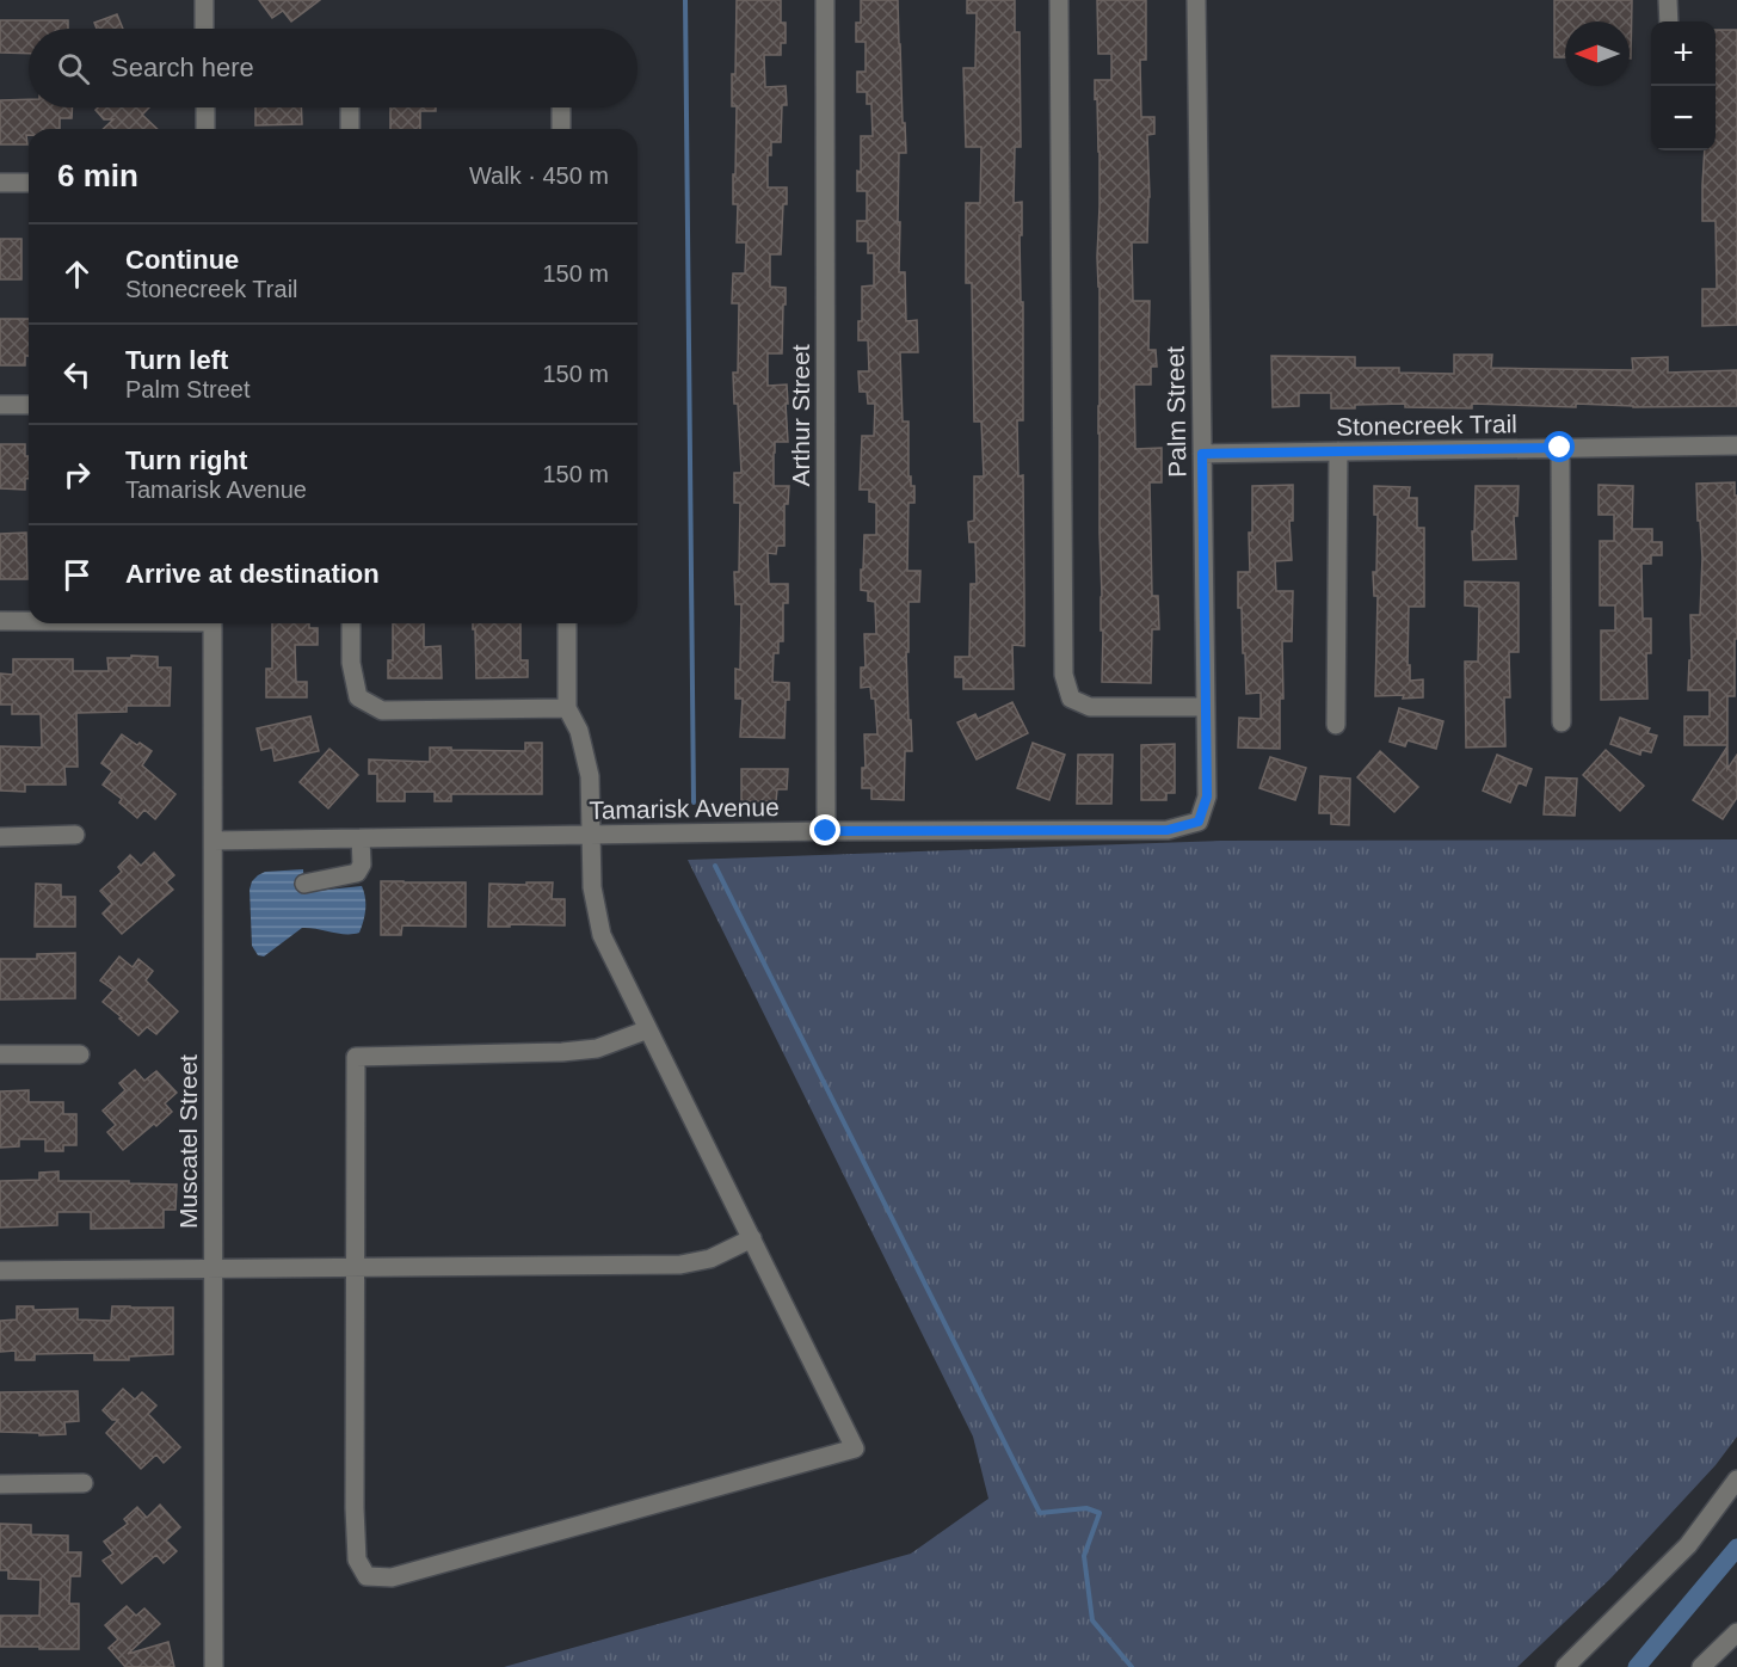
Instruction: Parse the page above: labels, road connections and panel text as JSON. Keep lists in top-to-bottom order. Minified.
{"streets":{"street":["Palm Street","Arthur Street","Stonecreek Trail","Tamarisk Avenue","Muscatel Street"]},"crossings":[["Palm Street","Stonecreek Trail"],["Palm Street","Tamarisk Avenue"],["Arthur Street","Tamarisk Avenue"],["Tamarisk Avenue","Muscatel Street"]],"north":"left","page":{"map_buttons":["+","−"],"search":"Search here","heading":["6 min","Walk · 450 m"],"list":[["Continue","Stonecreek Trail","150 m"],["Turn left","Palm Street","150 m"],["Turn right","Tamarisk Avenue","150 m"],"Arrive at destination"]}}
